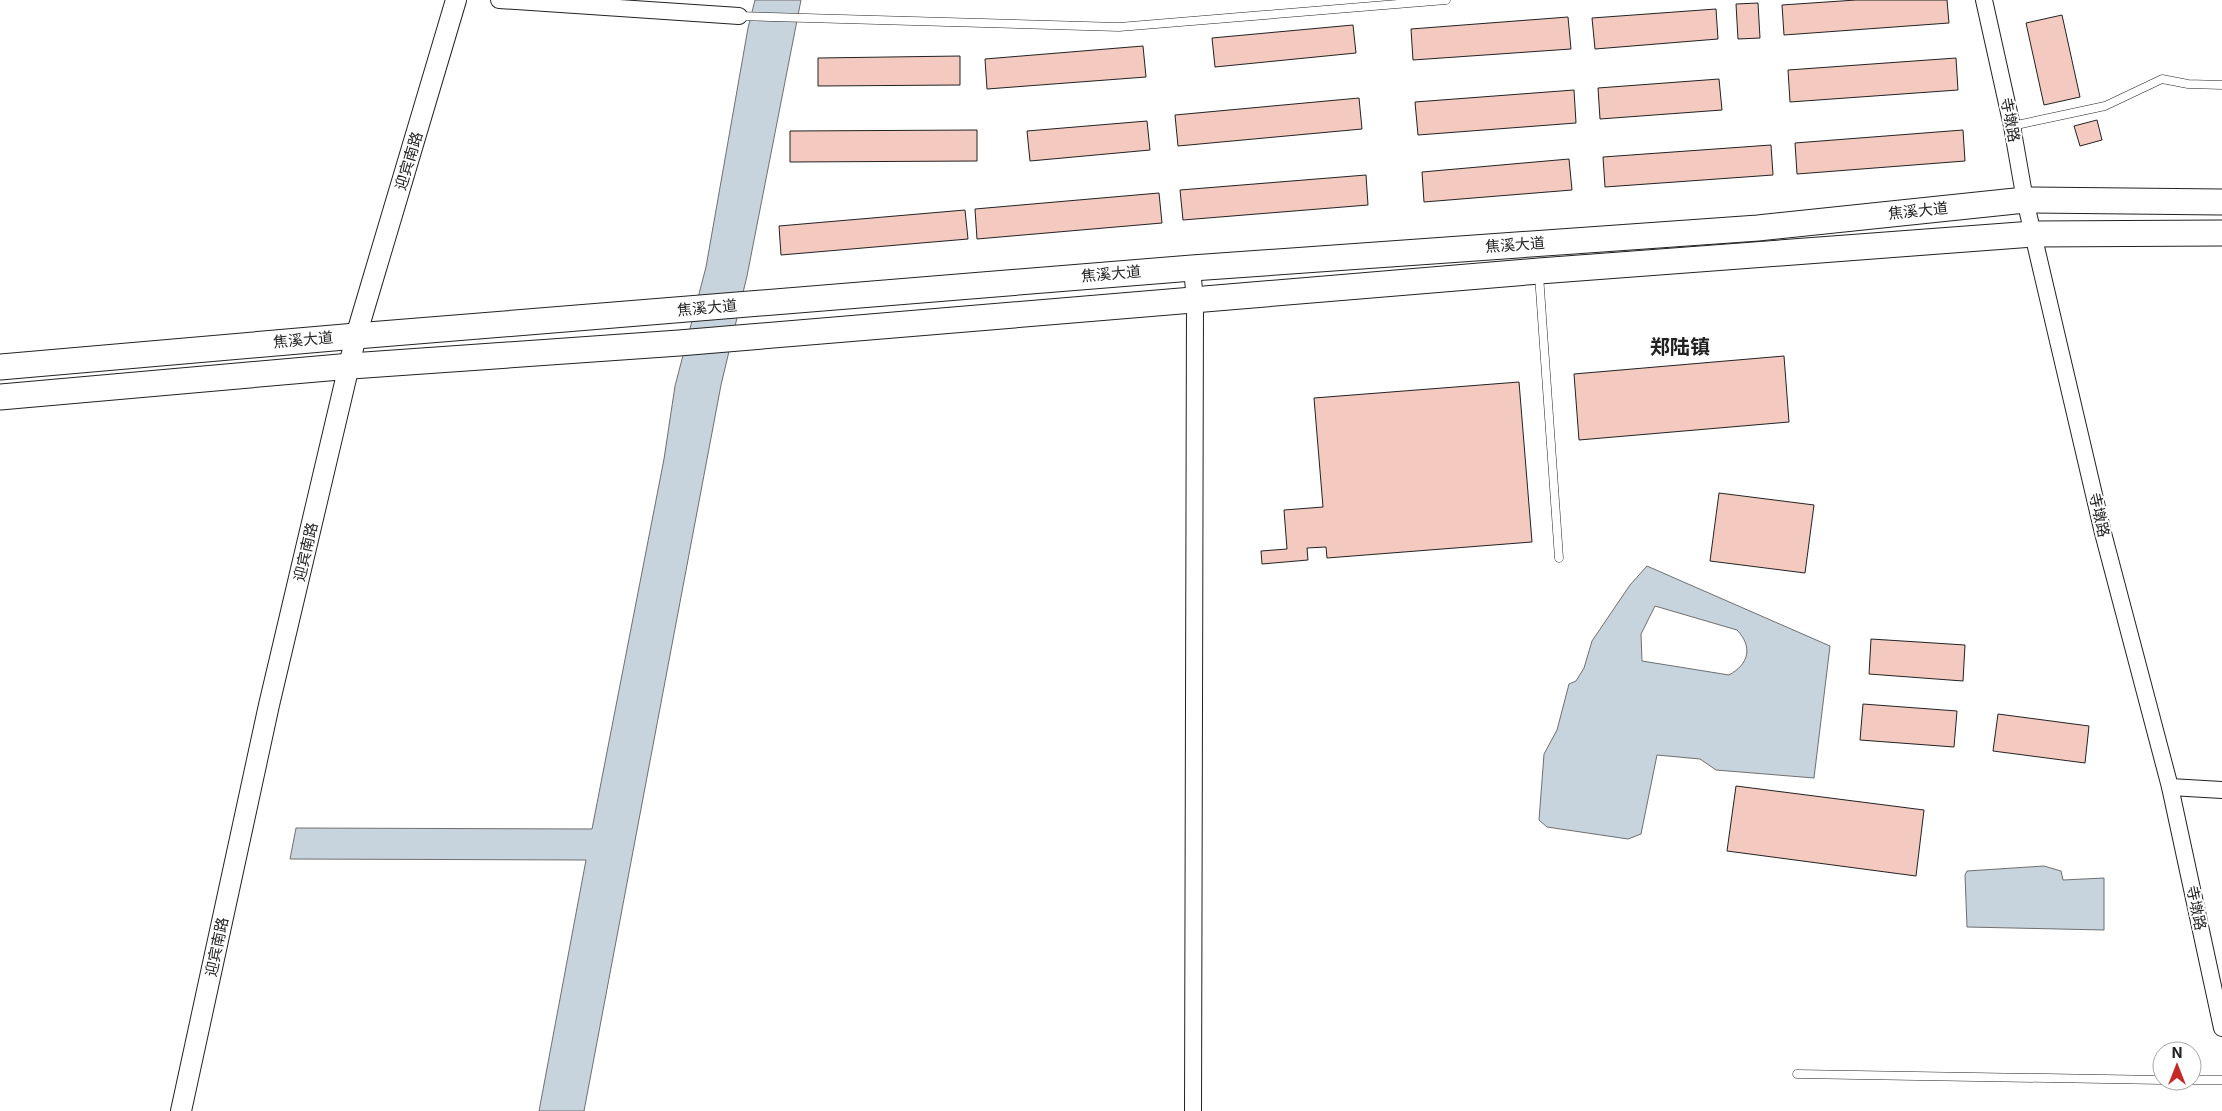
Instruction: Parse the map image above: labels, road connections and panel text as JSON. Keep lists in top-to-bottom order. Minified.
{"streets":{"main road":["焦溪大道"],"street":["寺墩路","迎宾南路"]},"crossings":[["寺墩路","焦溪大道"],["迎宾南路","焦溪大道"]],"districts":["郑陆镇"],"north":"top"}
